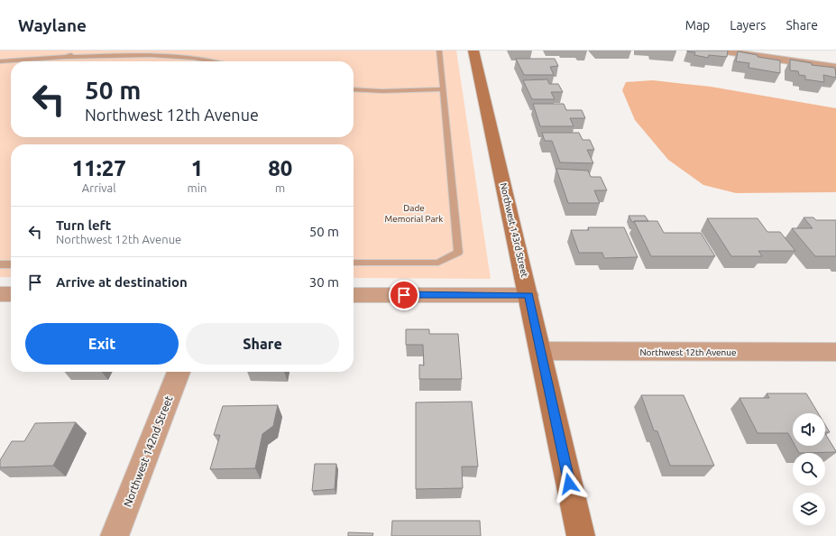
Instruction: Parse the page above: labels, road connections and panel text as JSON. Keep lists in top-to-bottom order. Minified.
{"streets":{"street":["Northwest 143rd Street","Northwest 12th Avenue","Northwest 142nd Street"]},"crossings":[["Northwest 143rd Street","Northwest 12th Avenue"]],"parks":["Dade Memorial Park"],"page":{"header":"Waylane","nav":["Map","Layers","Share"],"turn":["50 m","Northwest 12th Avenue"],"eta":["11:27","Arrival","1","min","80","m"],"list":[{"name":"Turn left","note":"Northwest 12th Avenue","value":"50 m"},{"name":"Arrive at destination","value":"30 m"}],"buttons":["Exit","Share"]}}
